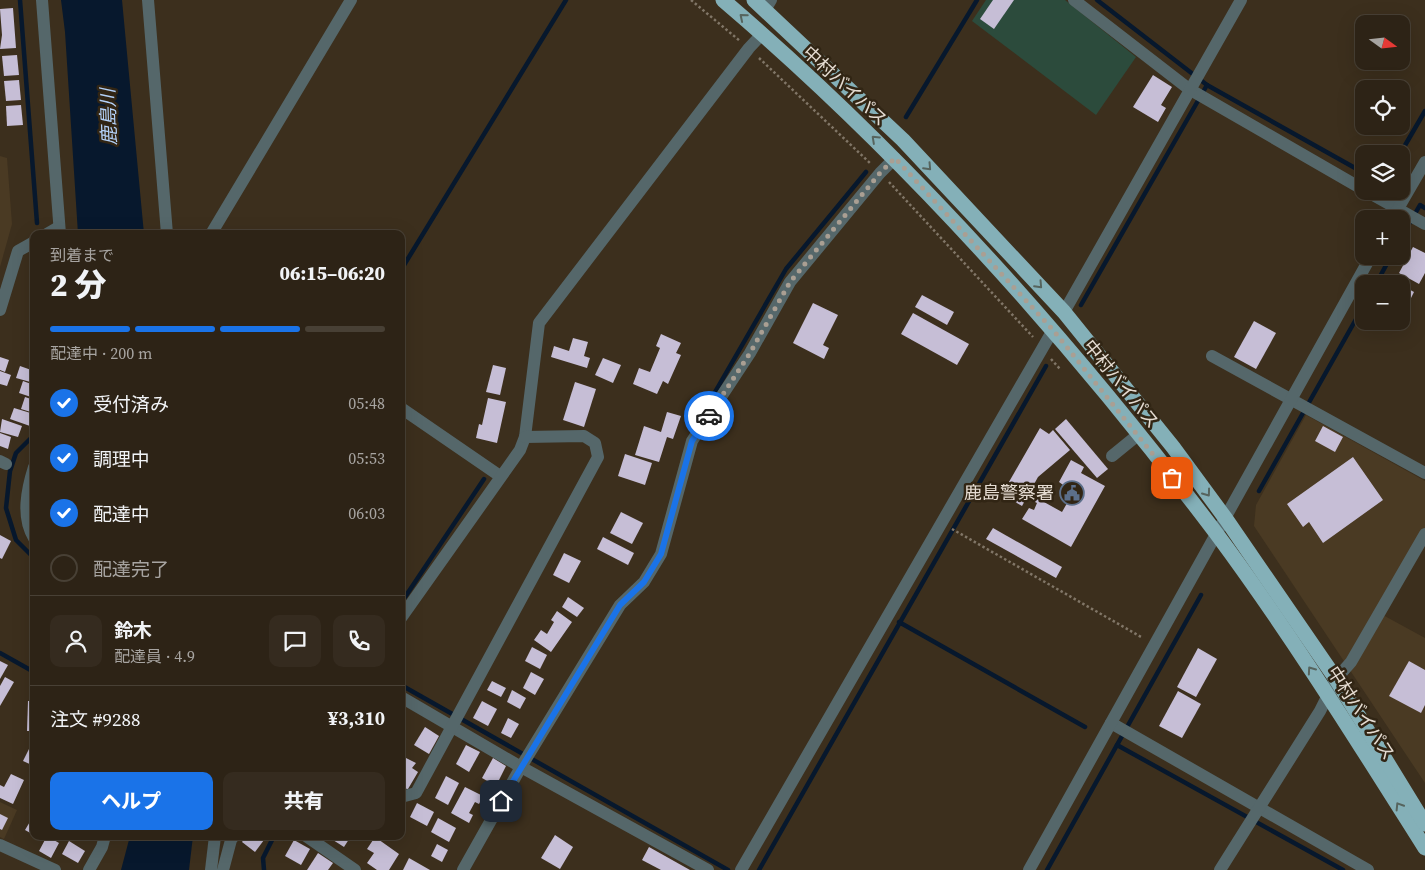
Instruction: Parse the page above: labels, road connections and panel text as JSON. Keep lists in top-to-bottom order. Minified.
{"streets":{"highway":["中村バイパス"]},"water":["鹿島川"],"places":{"public building":["鹿島警察署"]},"north":"right","page":{"map_buttons":["+","−"],"heading":["2 分","到着まで","06:15–06:20"],"panel":["鈴木","配達員 · 4.9","注文 #9288","¥3,310"],"bar":"配達中 · 200 m","list":[["受付済み","05:48"],["調理中","05:53"],["配達中","06:03"],"配達完了"],"buttons":["ヘルプ","共有"]}}
